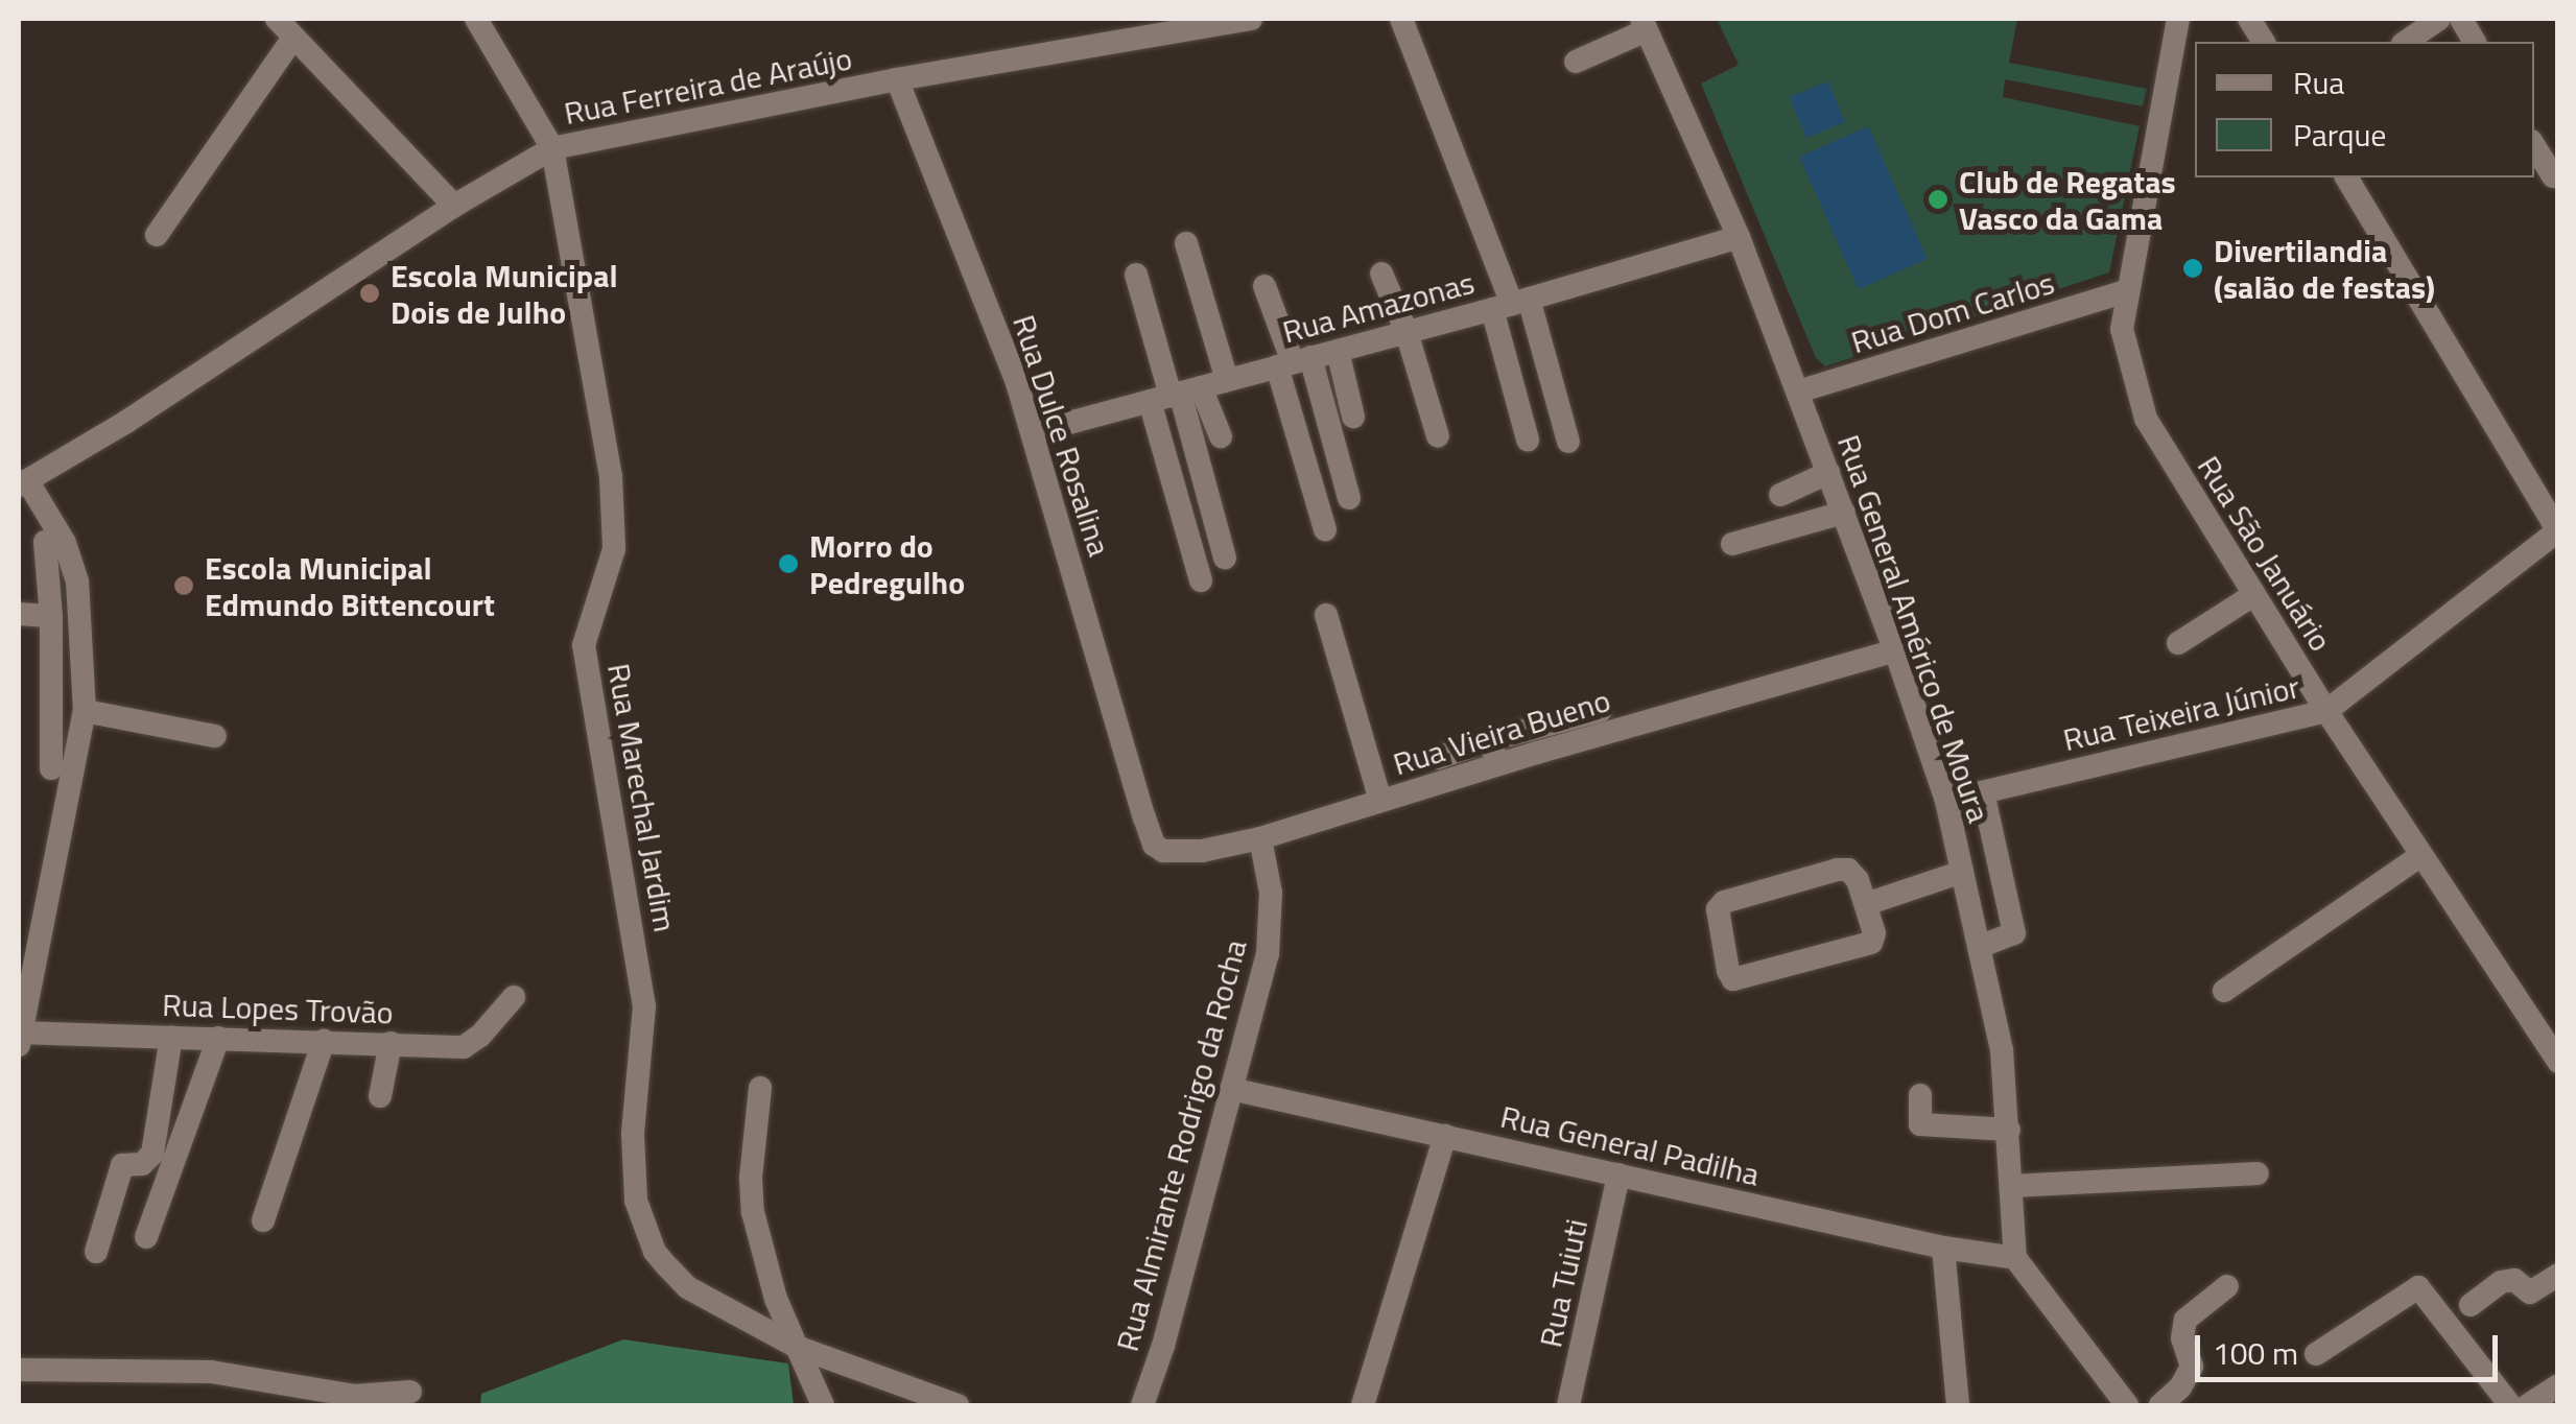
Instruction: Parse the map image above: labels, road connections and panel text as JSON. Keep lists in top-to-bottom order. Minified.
{"streets":{"street":["Rua Ferreira de Araújo","Rua Amazonas","Rua Dom Carlos","Rua Dulce Rosalina","Rua São Januário","Rua General Américo de Moura","Rua Teixeira Júnior","Rua Vieira Bueno","Rua Marechal Jardim","Rua Lopes Trovão","Rua Almirante Rodrigo da Rocha","Rua General Padilha","Rua Tuiuti"]},"crossings":[["Rua Ferreira de Araújo","Rua Dulce Rosalina"],["Rua Ferreira de Araújo","Rua Marechal Jardim"],["Rua Amazonas","Rua Dulce Rosalina"],["Rua Amazonas","Rua General Américo de Moura"],["Rua Dom Carlos","Rua São Januário"],["Rua Dom Carlos","Rua General Américo de Moura"],["Rua Dulce Rosalina","Rua Vieira Bueno"],["Rua São Januário","Rua Teixeira Júnior"],["Rua General Américo de Moura","Rua Teixeira Júnior"],["Rua General Américo de Moura","Rua Vieira Bueno"],["Rua General Américo de Moura","Rua General Padilha"],["Rua Vieira Bueno","Rua Almirante Rodrigo da Rocha"],["Rua Almirante Rodrigo da Rocha","Rua General Padilha"],["Rua General Padilha","Rua Tuiuti"]],"places":["Club de Regatas Vasco da Gama","Divertilandia (salão de festas)","Escola Municipal Dois de Julho","Morro do Pedregulho","Escola Municipal Edmundo Bittencourt"],"legend":["Rua","Parque"],"scale_bar":"100 m"}
